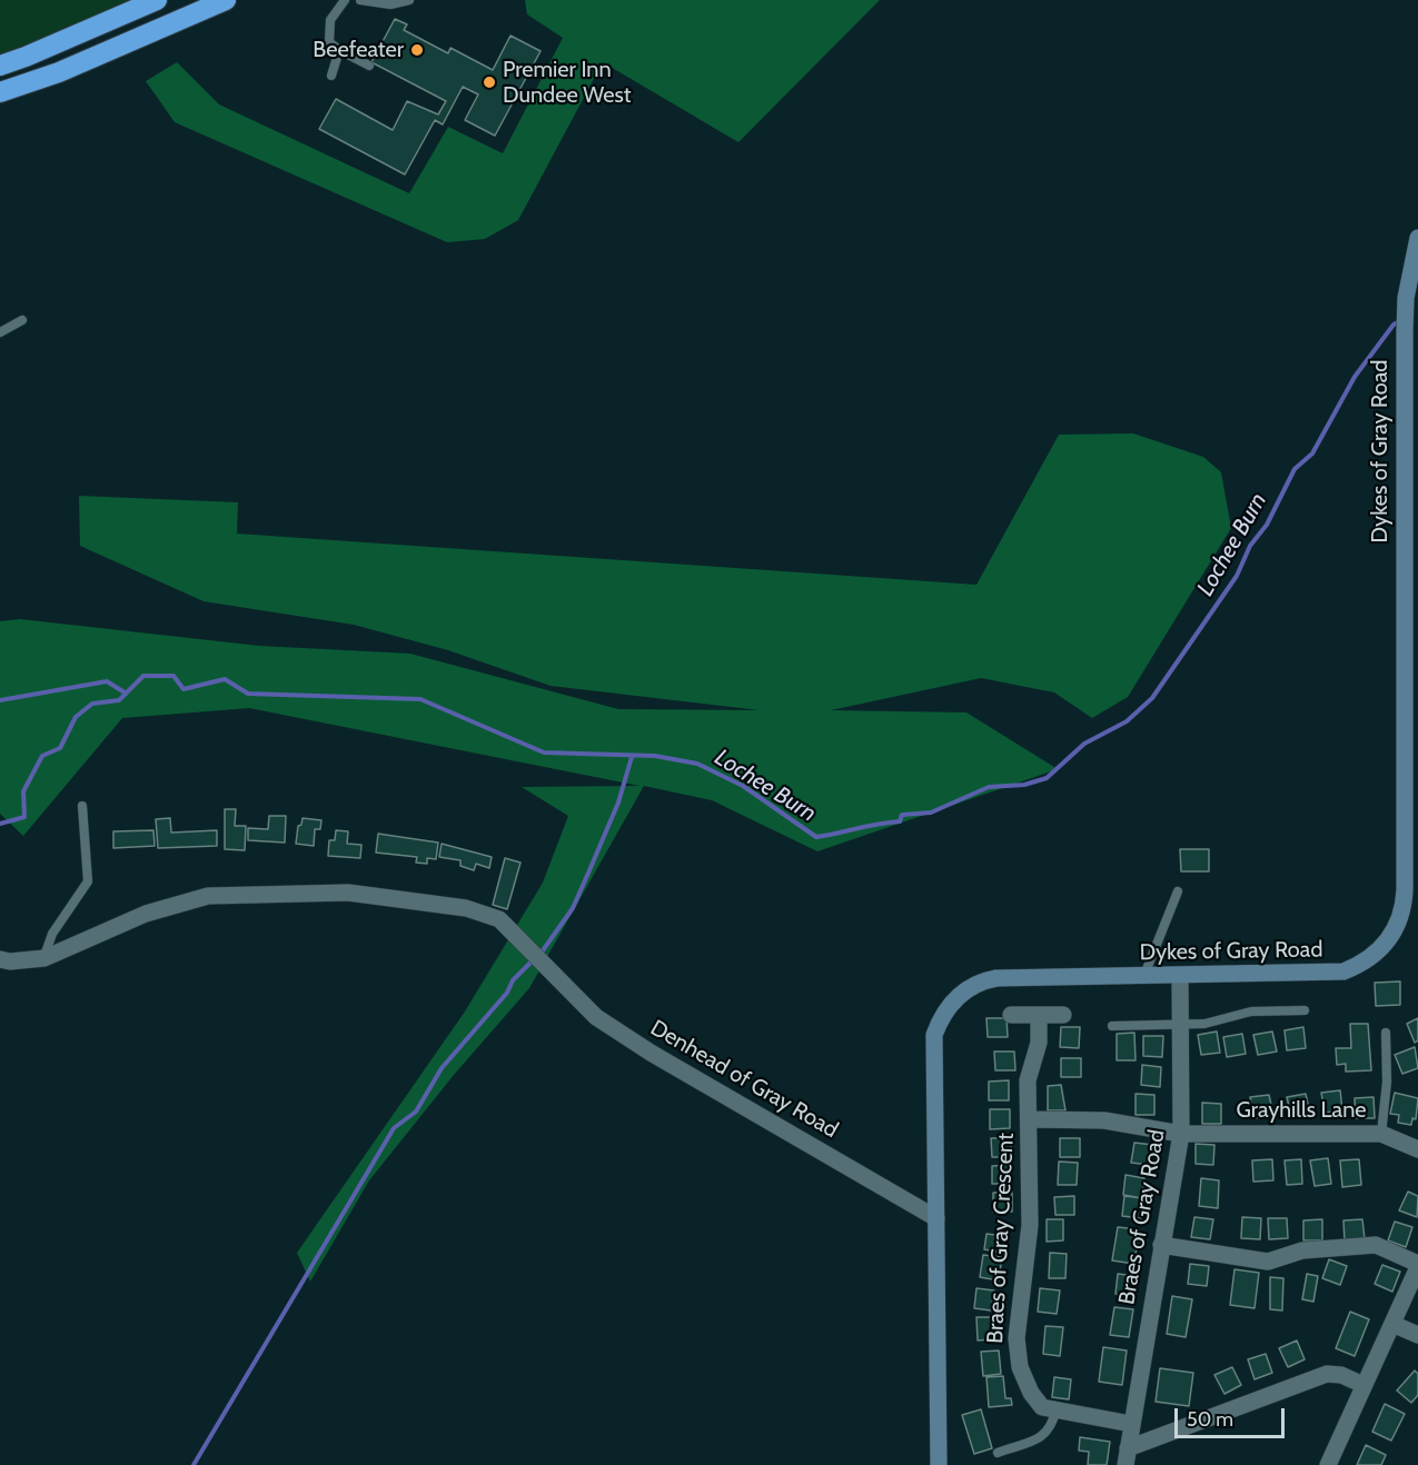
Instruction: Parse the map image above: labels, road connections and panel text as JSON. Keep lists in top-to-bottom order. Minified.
{"streets":{"street":["Dykes of Gray Road","Denhead of Gray Road","Grayhills Lane","Braes of Gray Road","Braes of Gray Crescent"]},"crossings":[["Dykes of Gray Road","Denhead of Gray Road"],["Dykes of Gray Road","Braes of Gray Road"],["Grayhills Lane","Braes of Gray Road"],["Grayhills Lane","Braes of Gray Crescent"]],"water":["Lochee Burn"],"places":["Beefeater","Premier Inn Dundee West"],"scale_bar":"50 m"}
